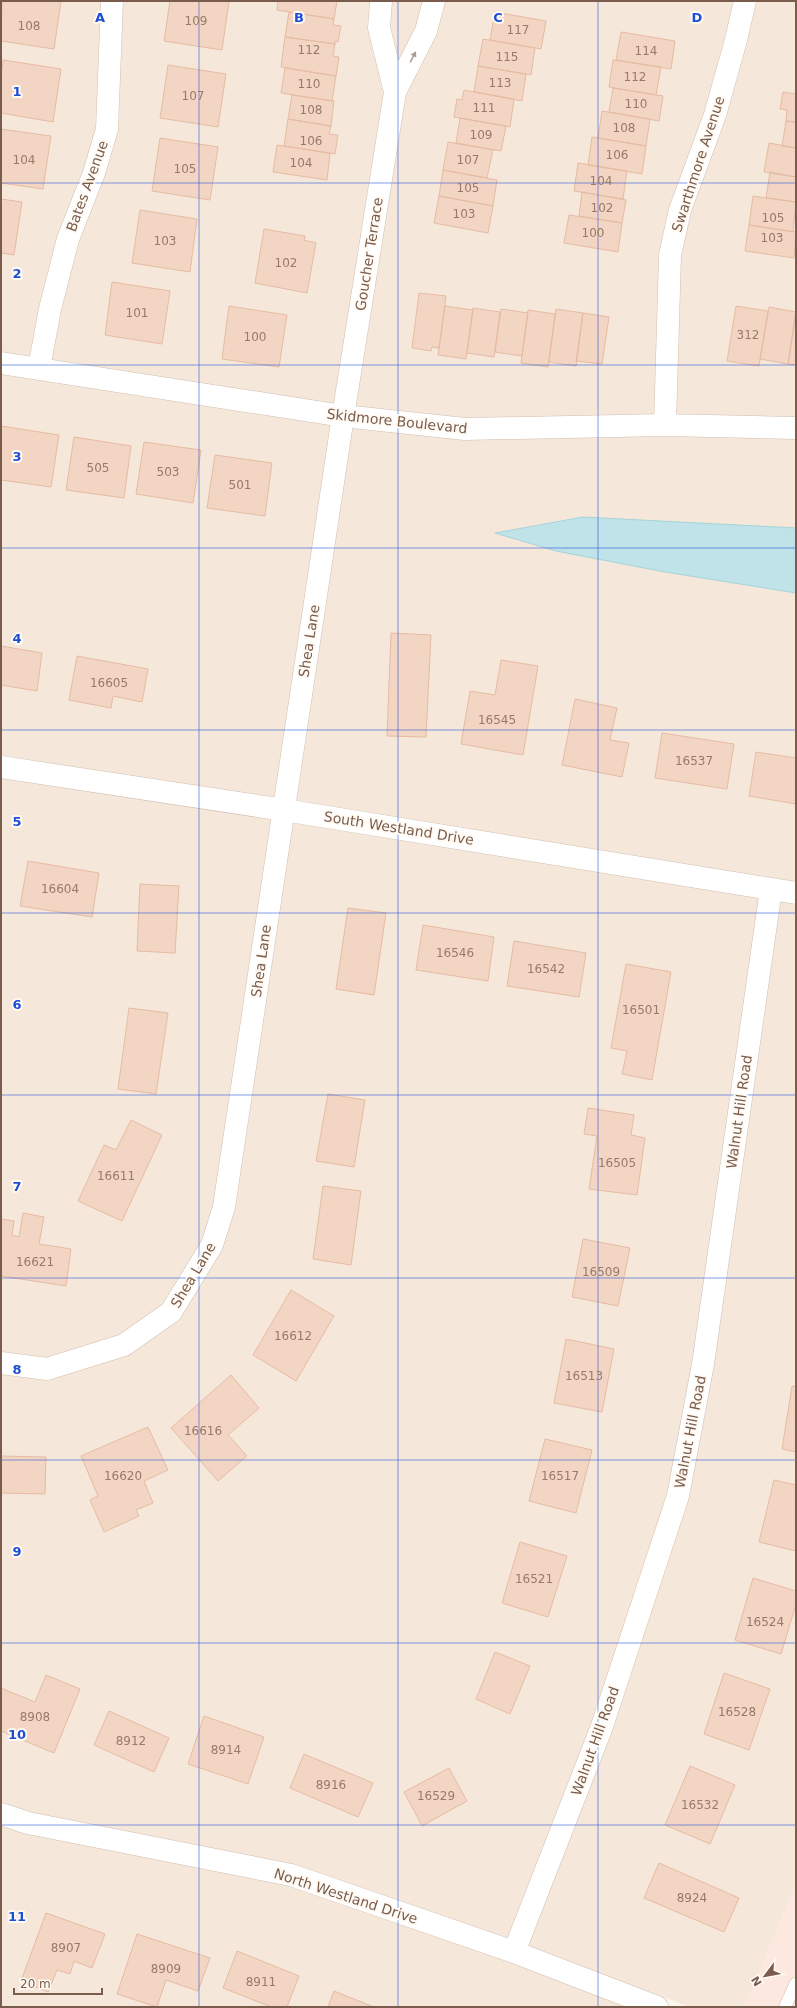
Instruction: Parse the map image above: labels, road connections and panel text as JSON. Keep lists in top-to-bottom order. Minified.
{"streets":{"street":["Swarthmore Avenue","Bates Avenue","Goucher Terrace","Skidmore Boulevard","Shea Lane","South Westland Drive","Walnut Hill Road","North Westland Drive"]},"crossings":[["Swarthmore Avenue","Skidmore Boulevard"],["Bates Avenue","Skidmore Boulevard"],["Goucher Terrace","Skidmore Boulevard"],["Goucher Terrace","Shea Lane"],["Skidmore Boulevard","Shea Lane"],["Shea Lane","South Westland Drive"],["South Westland Drive","Walnut Hill Road"],["Walnut Hill Road","North Westland Drive"]],"house_numbers":["109","108","117","112","114","115","112","113","110","107","110","111","108","108","109","106","106","104","107","104","105","104","105","102","103","105","100","103","103","102","101","312","100","505","503","501","16605","16545","16537","16604","16546","16542","16501","16505","16611","16621","16509","16612","16513","16616","16620","16517","16521","16524","16528","8908","8912","8914","8916","16529","16532","8924","8907","8909","8911"],"scale_bar":"20 m","north":"bottom left","grid":{"columns":["A","B","C","D"],"rows":["1","2","3","4","5","6","7","8","9","10","11"]}}
